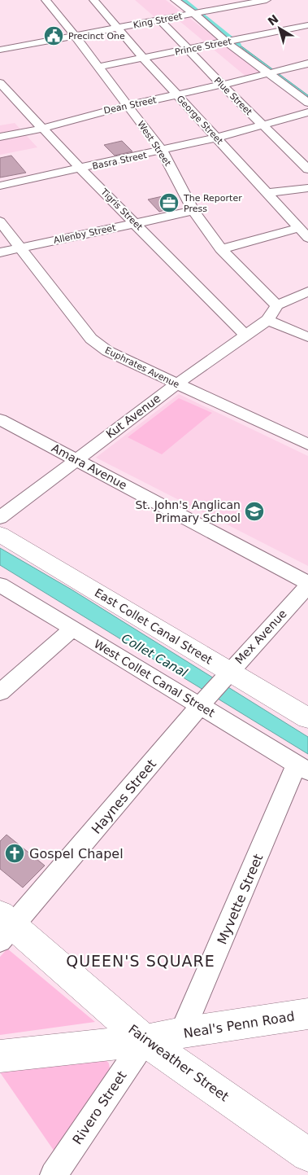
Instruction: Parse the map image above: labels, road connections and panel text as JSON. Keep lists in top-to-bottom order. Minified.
{"streets":{"street":["King Street","Prince Street","Plue Street","Dean Street","George Street","West Street","Basra Street","Tigris Street","Allenby Street","Euphrates Avenue","Kut Avenue","Amara Avenue","East Collet Canal Street","Mex Avenue","West Collet Canal Street","Haynes Street","Myvette Street","Neal's Penn Road","Fairweather Street","Rivero Street"]},"crossings":[["King Street","Plue Street"],["King Street","George Street"],["King Street","West Street"],["Prince Street","Plue Street"],["Prince Street","George Street"],["Prince Street","West Street"],["Plue Street","Dean Street"],["Plue Street","Basra Street"],["Dean Street","George Street"],["Dean Street","West Street"],["Dean Street","Tigris Street"],["George Street","Basra Street"],["West Street","Basra Street"],["West Street","Allenby Street"],["West Street","Kut Avenue"],["Basra Street","Tigris Street"],["Tigris Street","Allenby Street"],["Tigris Street","Kut Avenue"],["Allenby Street","Euphrates Avenue"],["Euphrates Avenue","Kut Avenue"],["Kut Avenue","Amara Avenue"],["Amara Avenue","Mex Avenue"],["East Collet Canal Street","Mex Avenue"],["East Collet Canal Street","West Collet Canal Street"],["East Collet Canal Street","Haynes Street"],["Mex Avenue","West Collet Canal Street"],["Mex Avenue","Haynes Street"],["West Collet Canal Street","Haynes Street"],["West Collet Canal Street","Myvette Street"],["Haynes Street","Fairweather Street"],["Myvette Street","Neal's Penn Road"],["Neal's Penn Road","Fairweather Street"],["Neal's Penn Road","Rivero Street"],["Fairweather Street","Rivero Street"]],"districts":["QUEEN'S SQUARE"],"water":["Collet Canal"],"places":{"public building":["Precinct One"],"office":["The Reporter Press"],"school or university":["St. John's Anglican Primary School"],"church":["Gospel Chapel"]},"north":"top left"}
